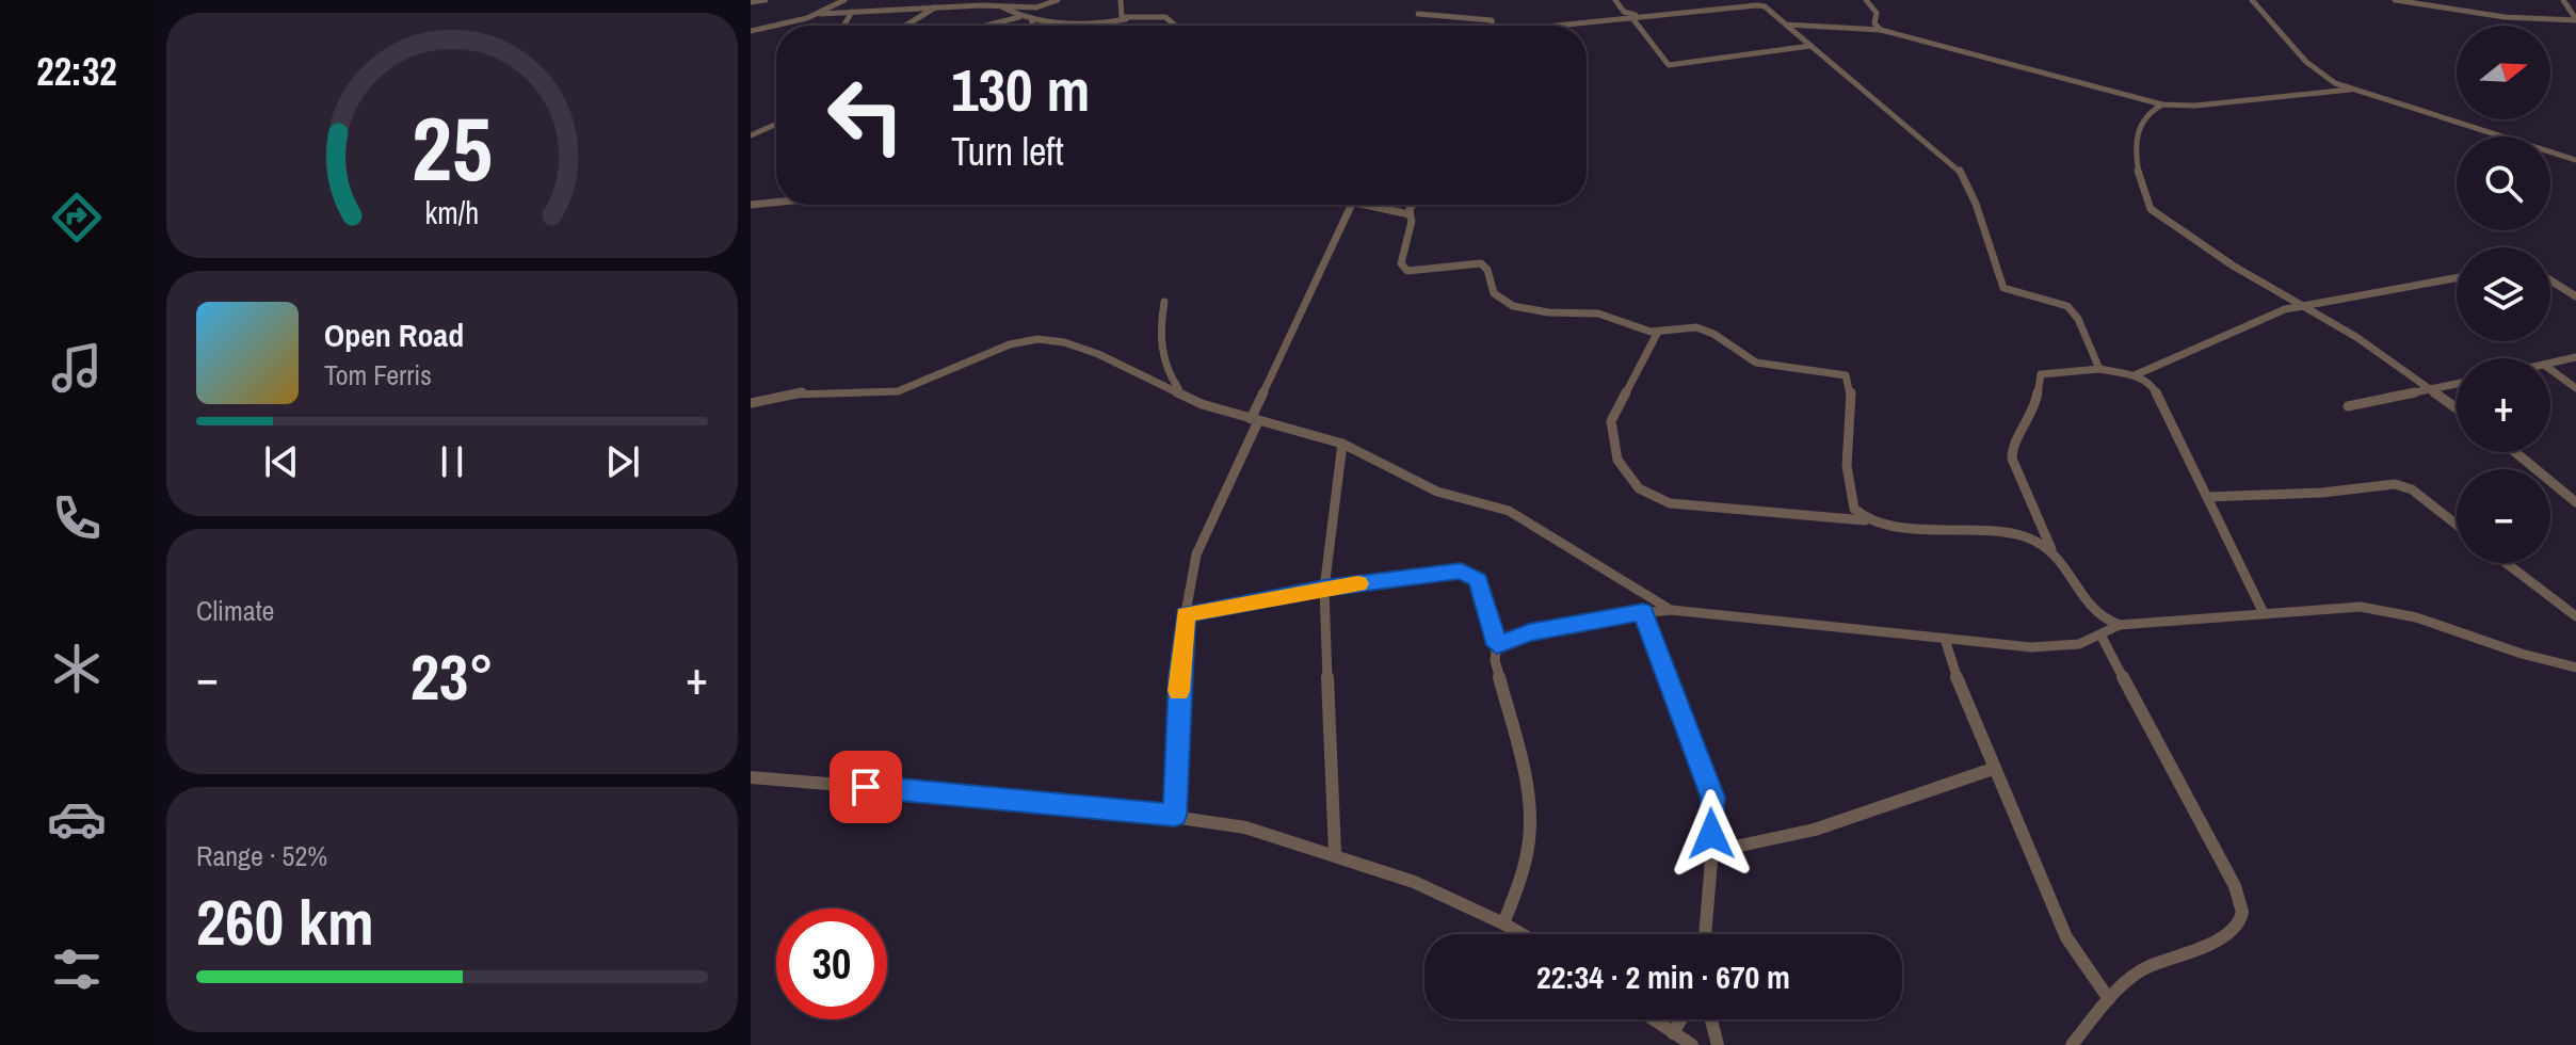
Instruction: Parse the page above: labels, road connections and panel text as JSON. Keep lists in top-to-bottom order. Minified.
{"north":"right","page":{"tabs":"22:32","map_buttons":["+","−"],"turn":["130 m","Turn left"],"song":["Open Road","Tom Ferris"],"tile":["Climate",["Range · 52%","260 km"]],"heat":["−","23°","+"],"limit":"30","trip":"22:34 · 2 min · 670 m","gauge":["25","km/h"]}}
